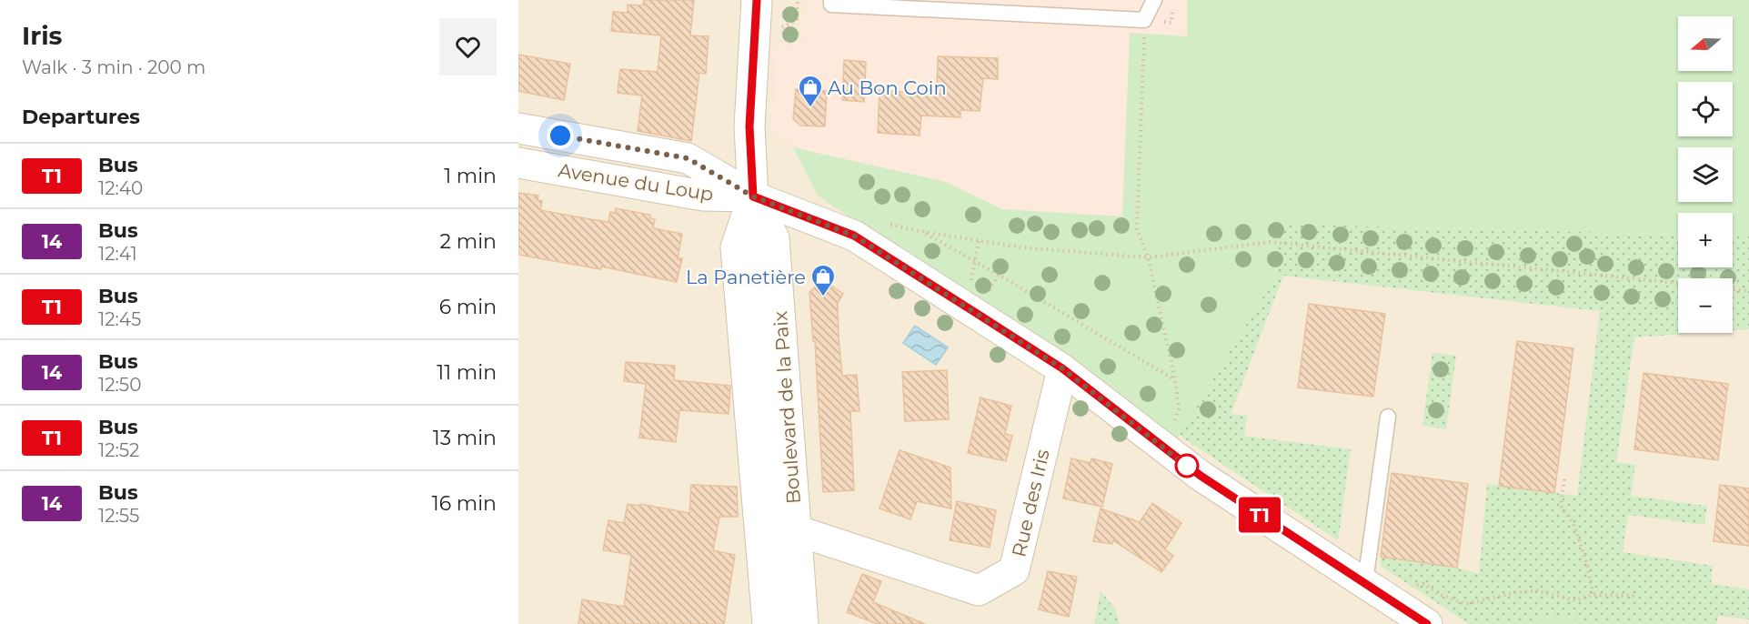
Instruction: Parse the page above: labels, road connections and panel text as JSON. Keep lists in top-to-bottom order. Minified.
{"streets":{"street":["Avenue du Loup","Boulevard de la Paix","Rue des Iris"]},"crossings":[["Avenue du Loup","Boulevard de la Paix"],["Avenue du Loup","Rue des Iris"],["Boulevard de la Paix","Rue des Iris"]],"places":{"shop":["Au Bon Coin","La Panetière"]},"lines":["bus line T1"],"north":"left","page":{"heading":[["Iris","Walk · 3 min · 200 m"],"Departures"],"on_map":"T1","map_buttons":["+","−"],"list":[{"mark":"T1","name":"Bus","note":"12:40","value":"1 min"},{"mark":"14","name":"Bus","note":"12:41","value":"2 min"},{"mark":"T1","name":"Bus","note":"12:45","value":"6 min"},{"mark":"14","name":"Bus","note":"12:50","value":"11 min"},{"mark":"T1","name":"Bus","note":"12:52","value":"13 min"},{"mark":"14","name":"Bus","note":"12:55","value":"16 min"}]}}
